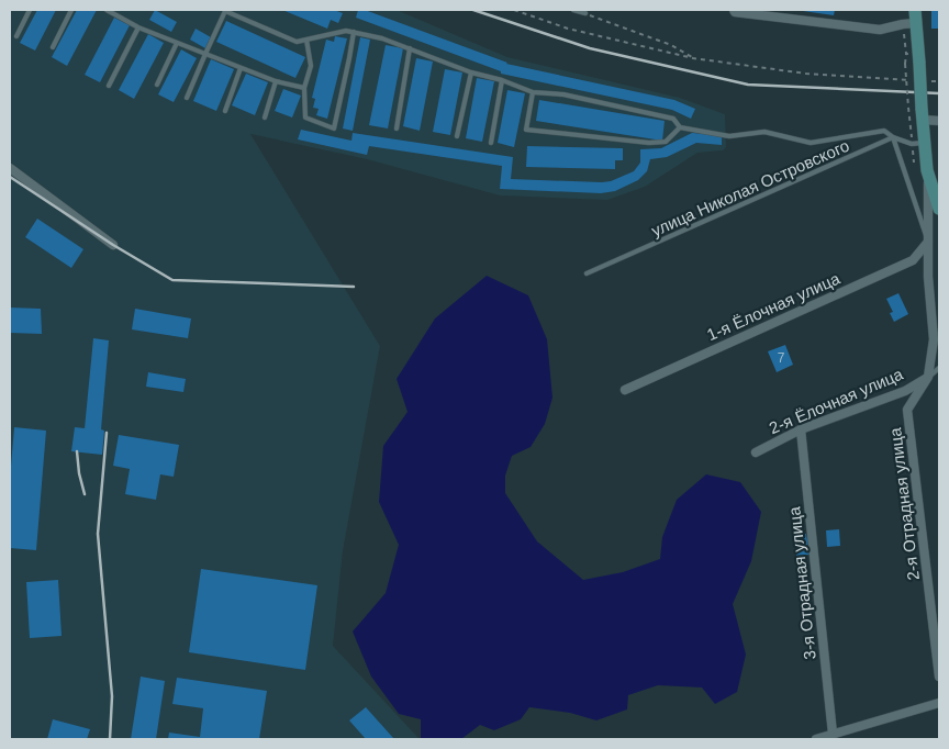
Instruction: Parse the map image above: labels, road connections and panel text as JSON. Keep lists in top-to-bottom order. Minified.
{"streets":{"street":["1-я Ёлочная улица","2-я Ёлочная улица","2-я Отрадная улица","3-я Отрадная улица"],"lane":["улица Николая Островского"]},"crossings":[["1-я Ёлочная улица","2-я Отрадная улица"],["2-я Ёлочная улица","2-я Отрадная улица"],["2-я Ёлочная улица","3-я Отрадная улица"]],"house_numbers":["7"]}
